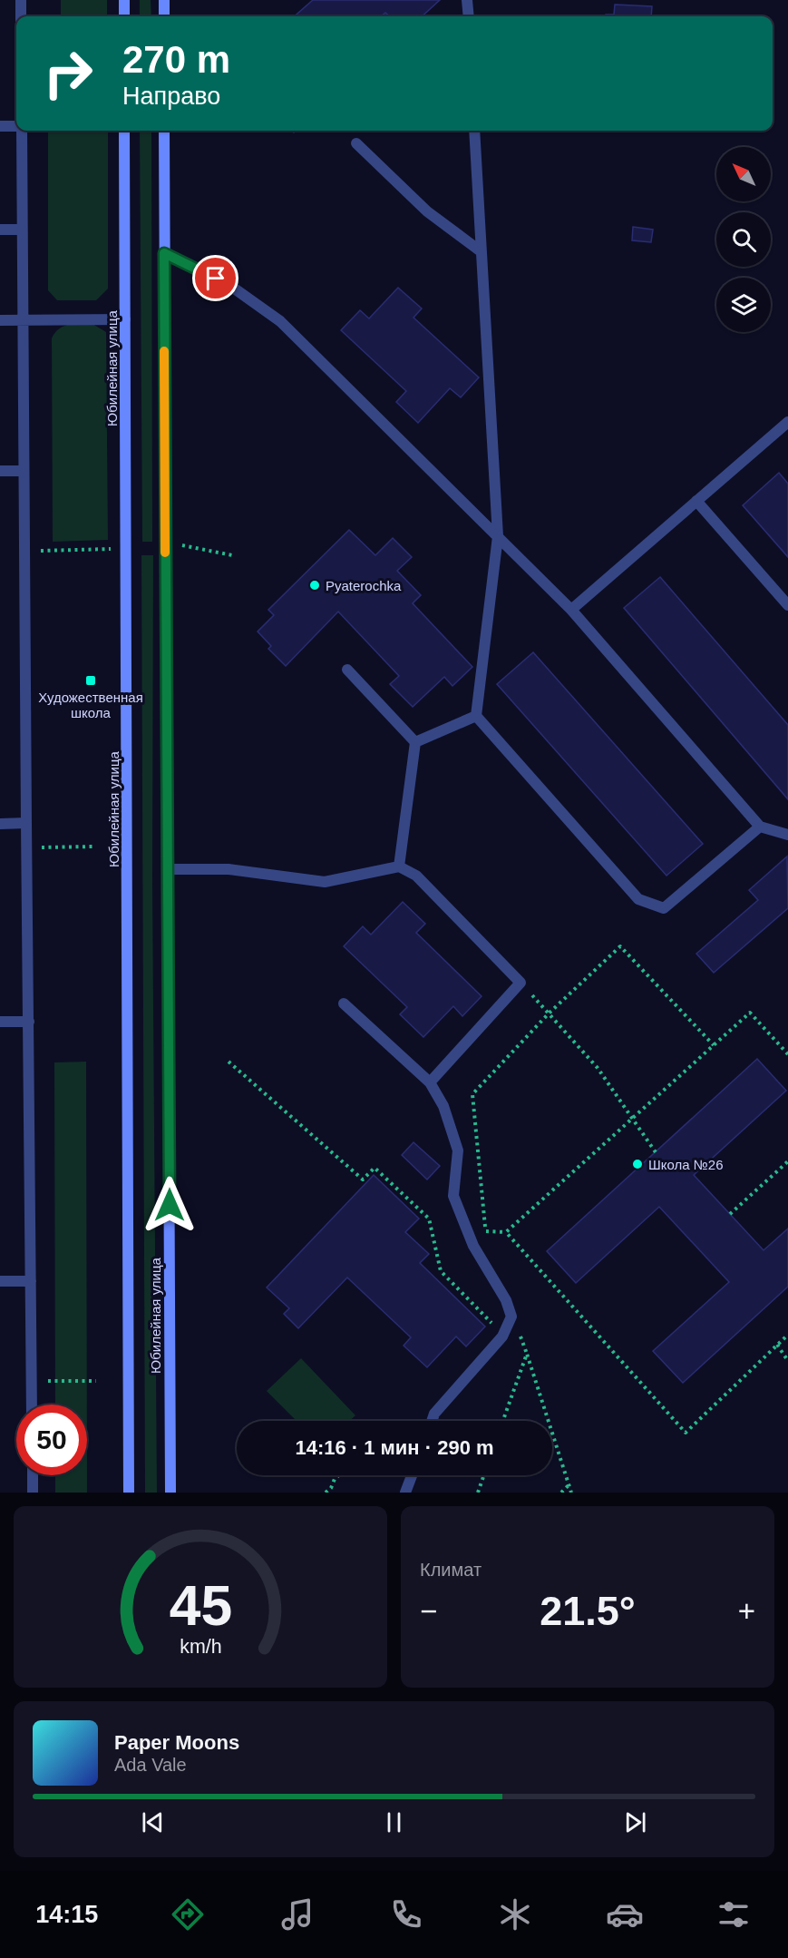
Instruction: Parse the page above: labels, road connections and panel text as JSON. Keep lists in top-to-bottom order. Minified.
{"streets":{"main road":["Юбилейная улица"]},"places":{"other":["Pyaterochka","Школа №26"],"transit":["Художественная школа"]},"north":"top left","page":{"turn":["270 m","Направо"],"limit":"50","trip":"14:16 · 1 мин · 290 m","tile":"Климат","heat":["−","21.5°","+"],"song":["Paper Moons","Ada Vale"],"tabs":"14:15","gauge":["45","km/h"]}}
